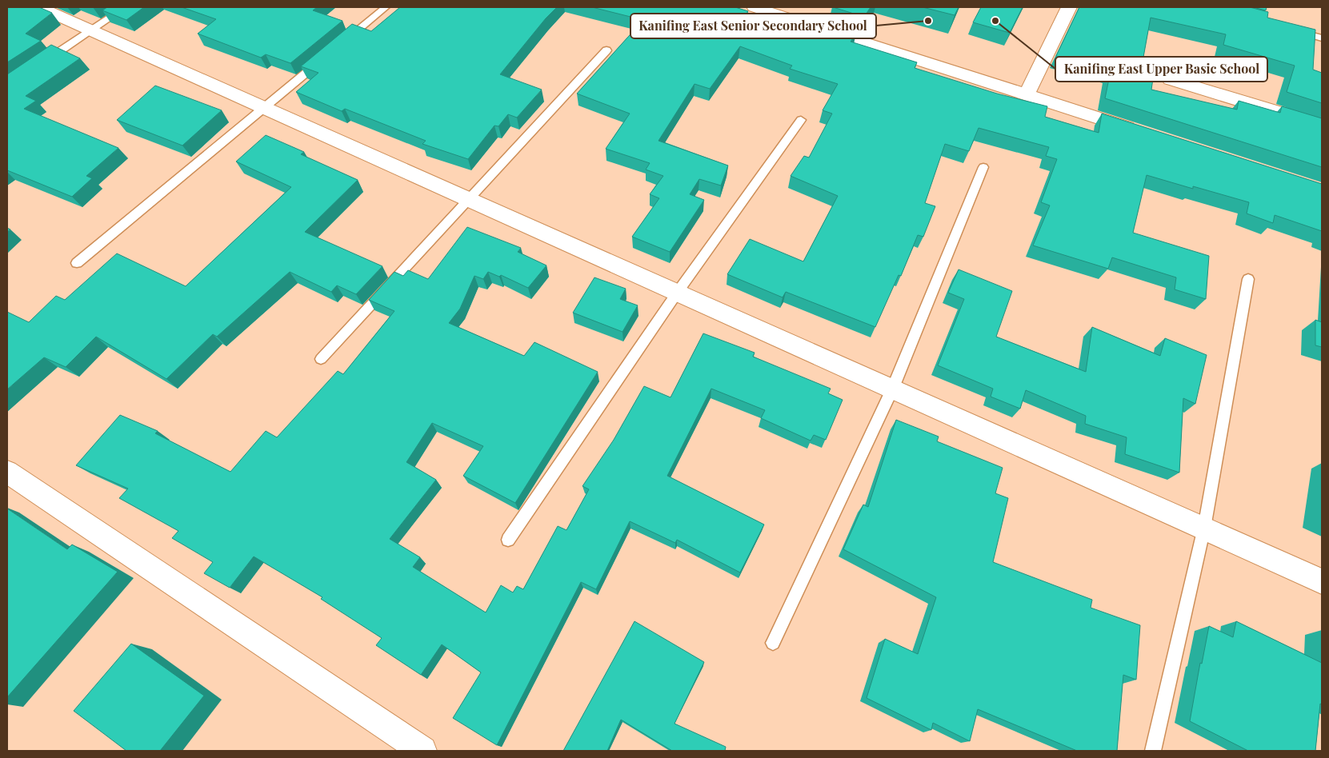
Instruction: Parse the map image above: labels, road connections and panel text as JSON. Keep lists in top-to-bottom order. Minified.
{"places":["Kanifing East Senior Secondary School","Kanifing East Upper Basic School"]}
